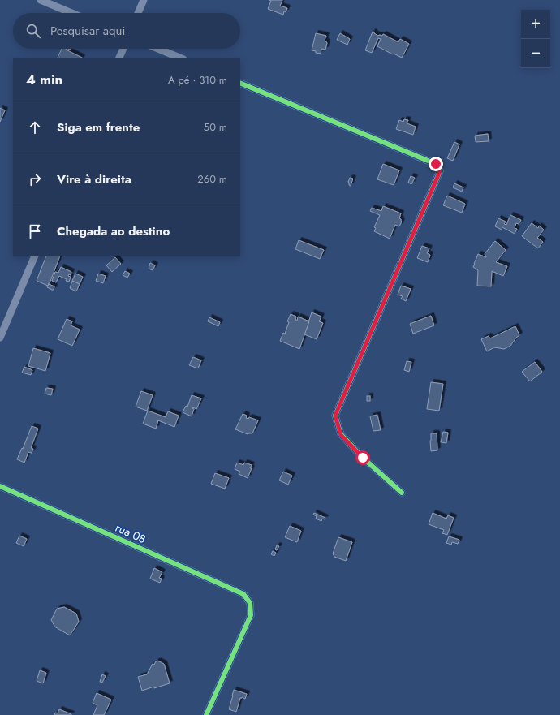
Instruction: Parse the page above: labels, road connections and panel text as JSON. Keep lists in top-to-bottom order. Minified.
{"streets":{"street":["rua 08"]},"page":{"map_buttons":["+","−"],"search":"Pesquisar aqui","heading":["4 min","A pé · 310 m"],"list":[["Siga em frente","50 m"],["Vire à direita","260 m"],"Chegada ao destino"]}}
